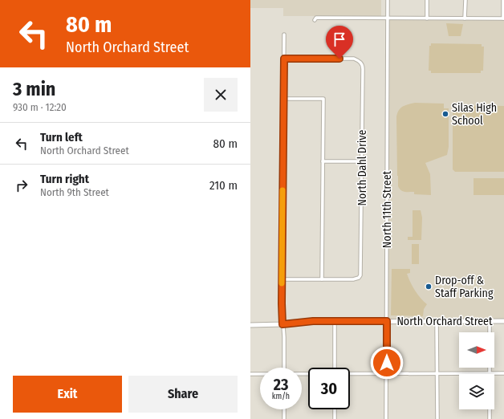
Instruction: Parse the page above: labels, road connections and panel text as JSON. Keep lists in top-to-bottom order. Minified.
{"streets":{"street":["North Dahl Drive","North 11th Street","North Orchard Street"]},"crossings":[["North 11th Street","North Orchard Street"]],"places":["Silas High School","Drop-off & Staff Parking"],"north":"right","page":{"turn":["80 m","North Orchard Street"],"heading":["3 min","930 m · 12:20"],"list":[{"name":"Turn left","note":"North Orchard Street","value":"80 m"},{"name":"Turn right","note":"North 9th Street","value":"210 m"}],"speed":"23 km/h","limit":"30","buttons":["Exit","Share"]}}
